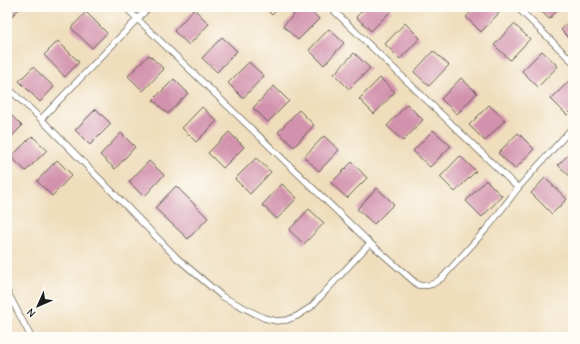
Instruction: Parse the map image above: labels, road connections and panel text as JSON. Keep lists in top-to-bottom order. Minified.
{"north":"bottom left"}
